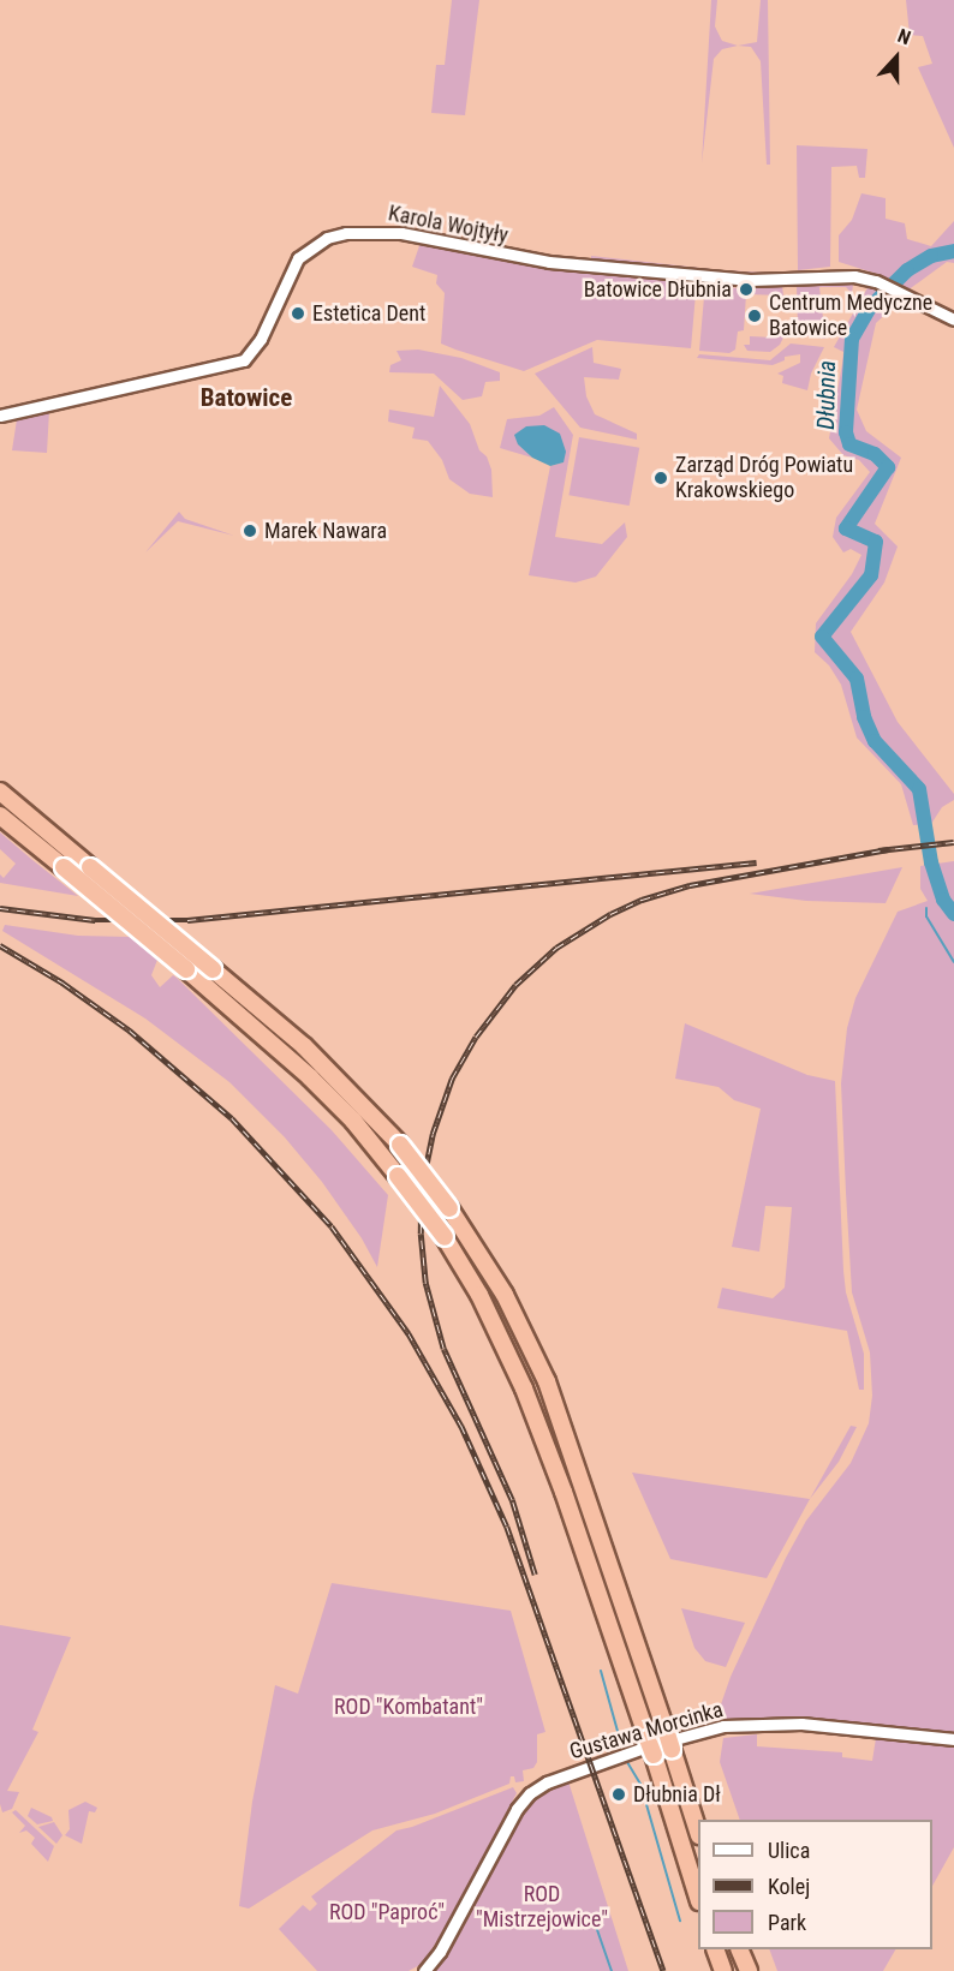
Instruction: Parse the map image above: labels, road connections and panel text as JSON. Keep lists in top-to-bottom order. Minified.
{"streets":{"street":["Karola Wojtyły","Gustawa Morcinka"]},"districts":["Batowice"],"water":["Dłubnia"],"parks":["ROD \"Kombatant\"","ROD \"Mistrzejowice\"","ROD \"Paproć\""],"places":["Batowice Dłubnia","Estetica Dent","Centrum Medyczne Batowice","Zarząd Dróg Powiatu Krakowskiego","Marek Nawara","Dłubnia Dł"],"legend":["Ulica","Kolej","Park"],"north":"top"}
